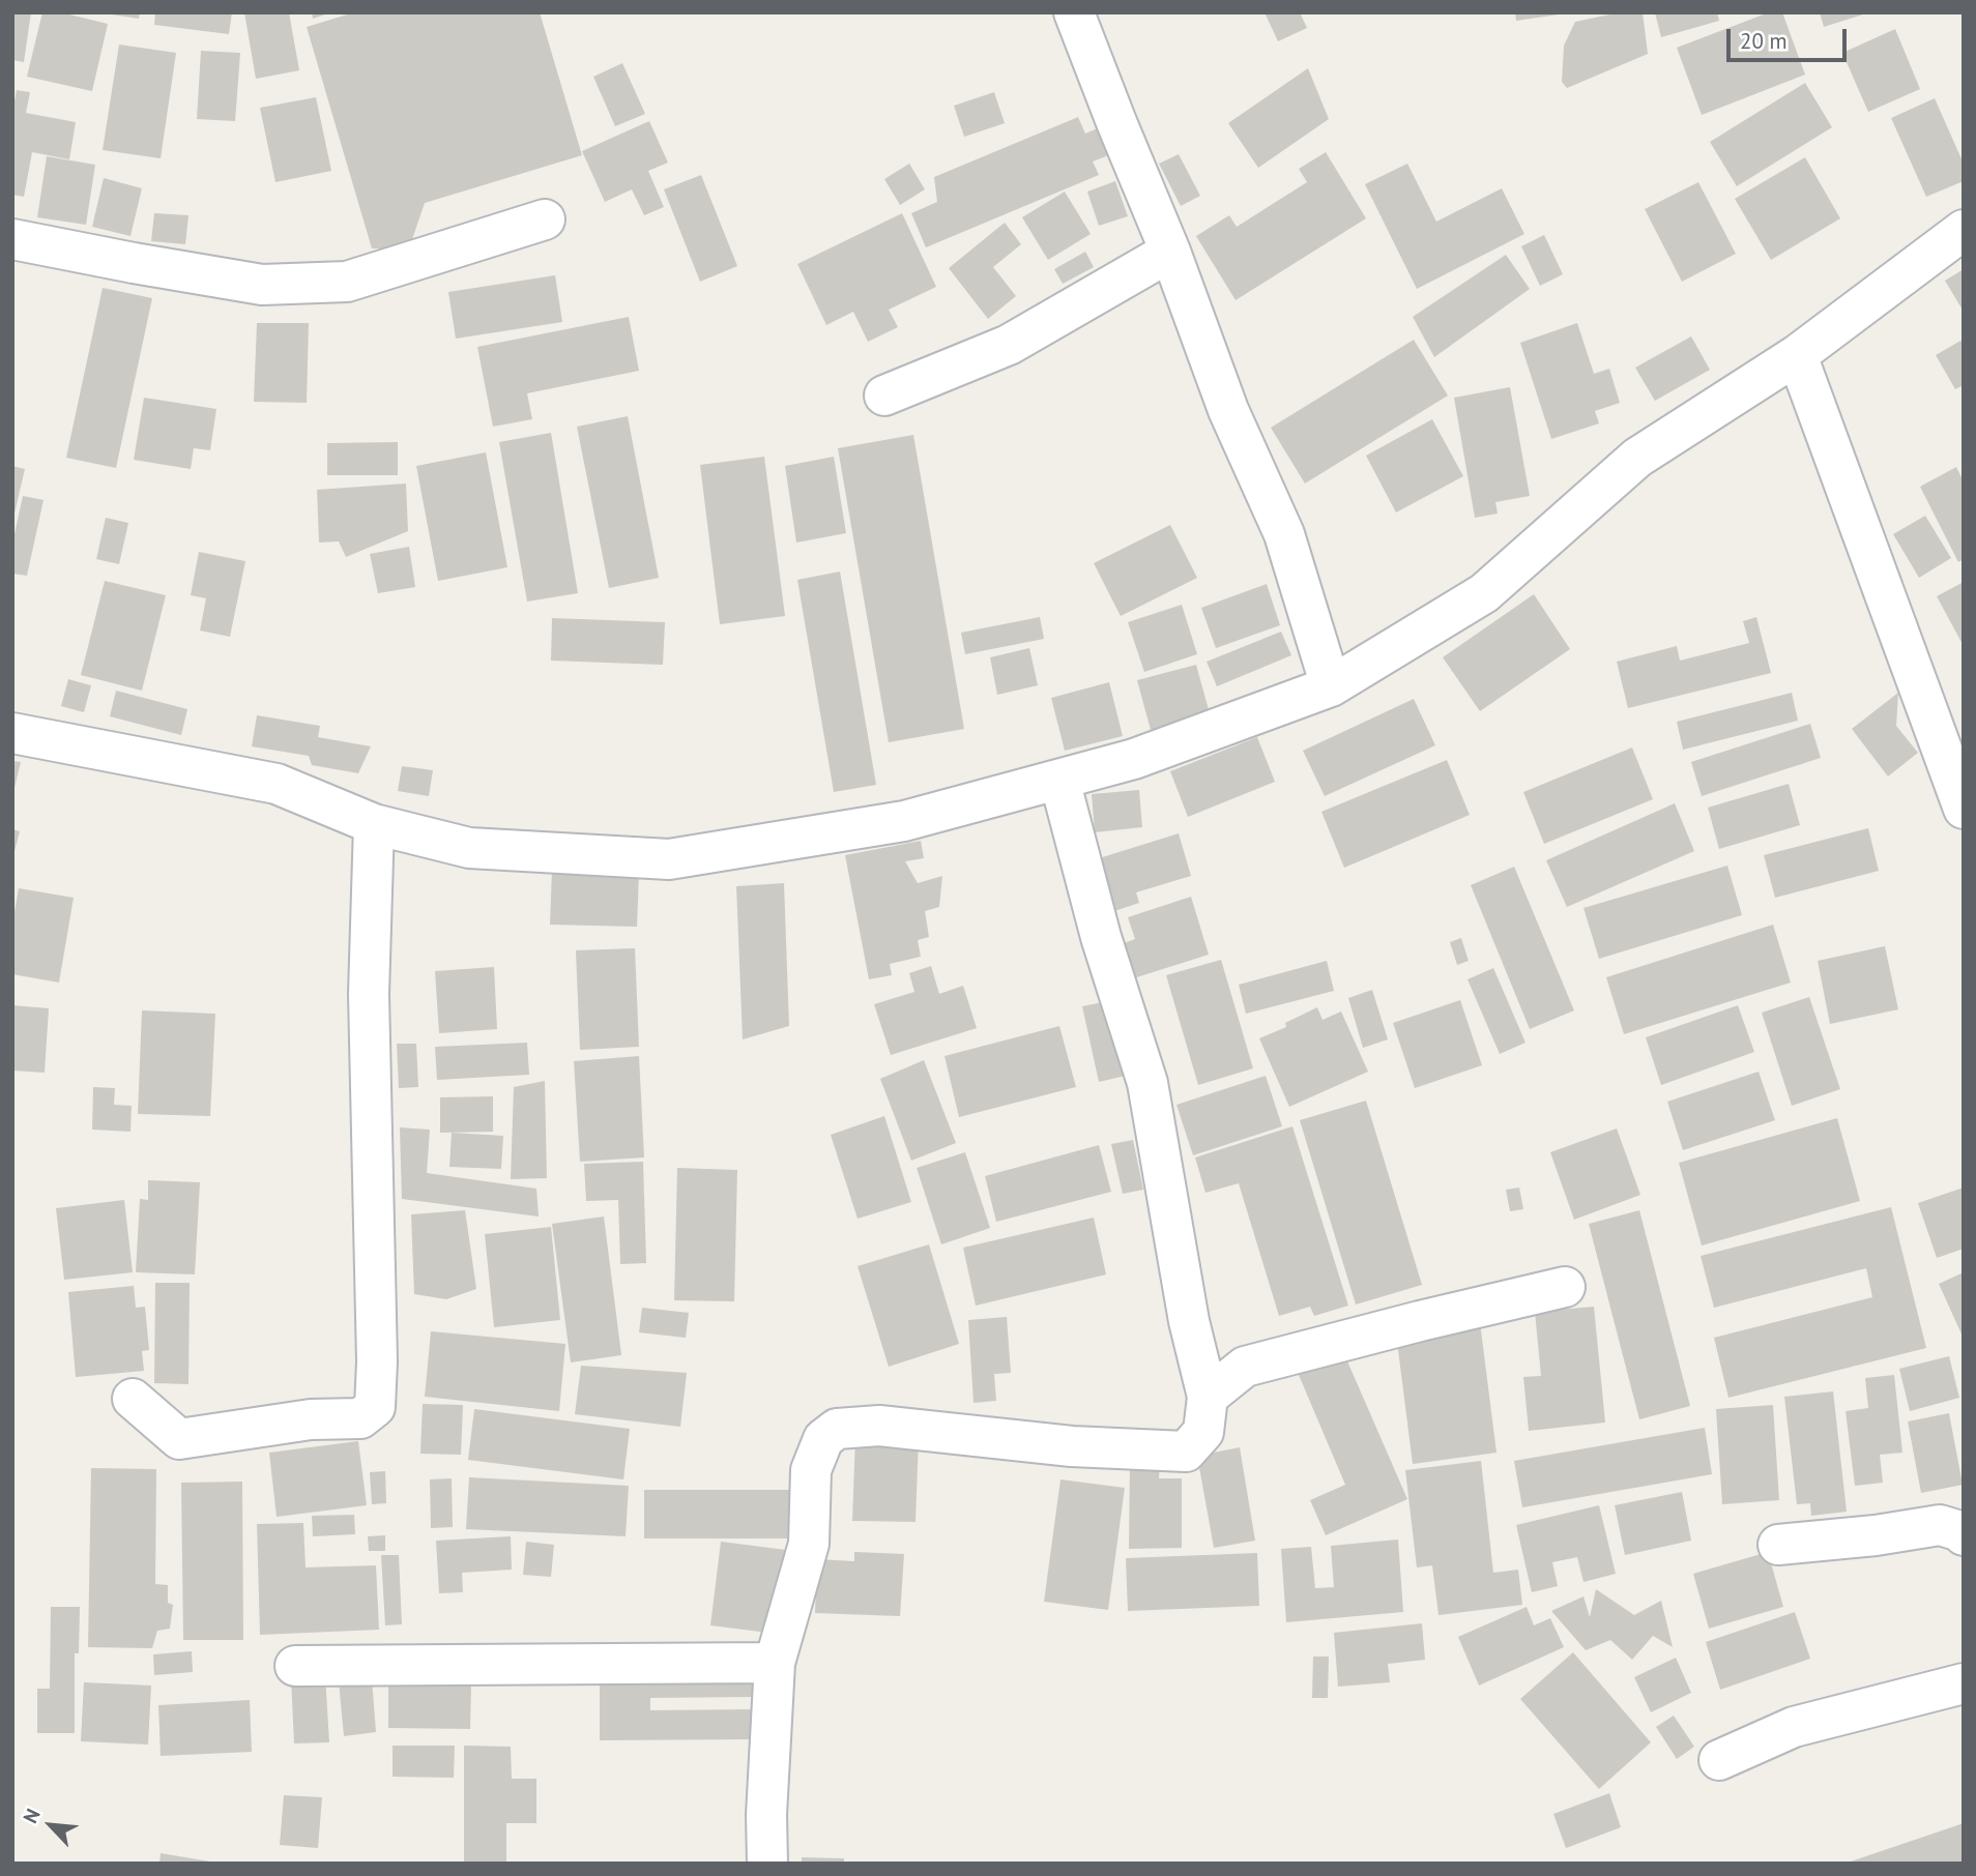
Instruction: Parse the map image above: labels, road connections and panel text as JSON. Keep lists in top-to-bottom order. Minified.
{"scale_bar":"20 m","north":"top left"}
